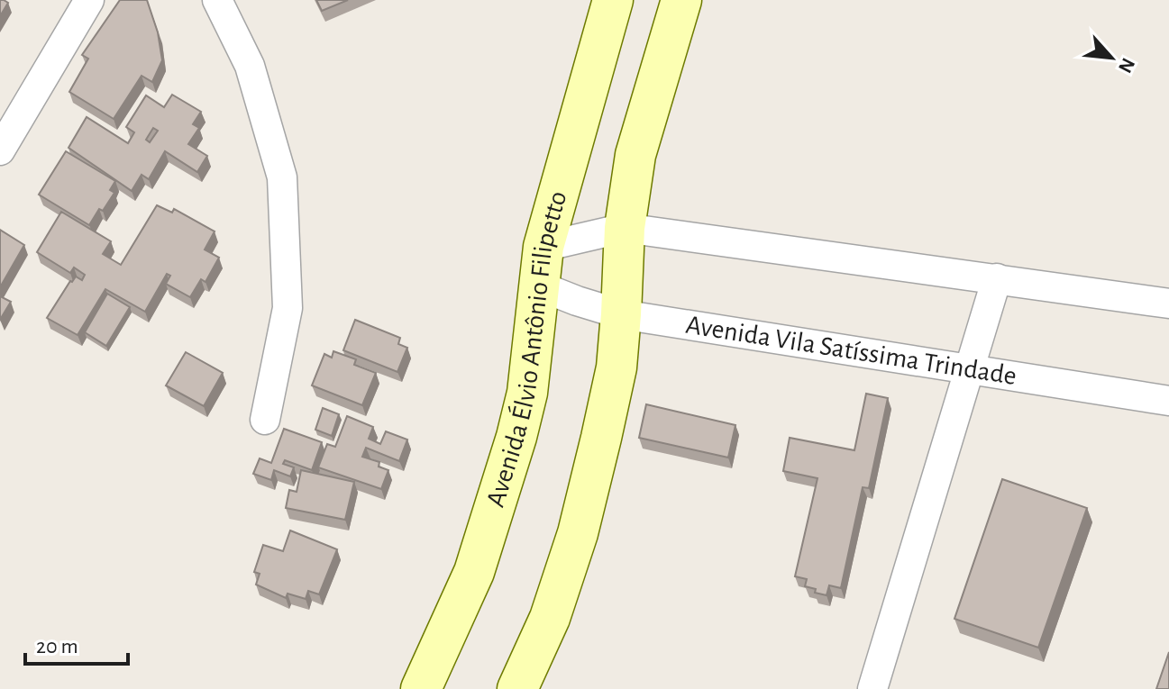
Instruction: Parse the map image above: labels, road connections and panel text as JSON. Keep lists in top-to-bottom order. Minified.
{"streets":{"main road":["Avenida Élvio Antônio Filipetto"],"street":["Avenida Vila Satíssima Trindade"]},"crossings":[["Avenida Élvio Antônio Filipetto","Avenida Vila Satíssima Trindade"]],"scale_bar":"20 m","north":"bottom right"}
